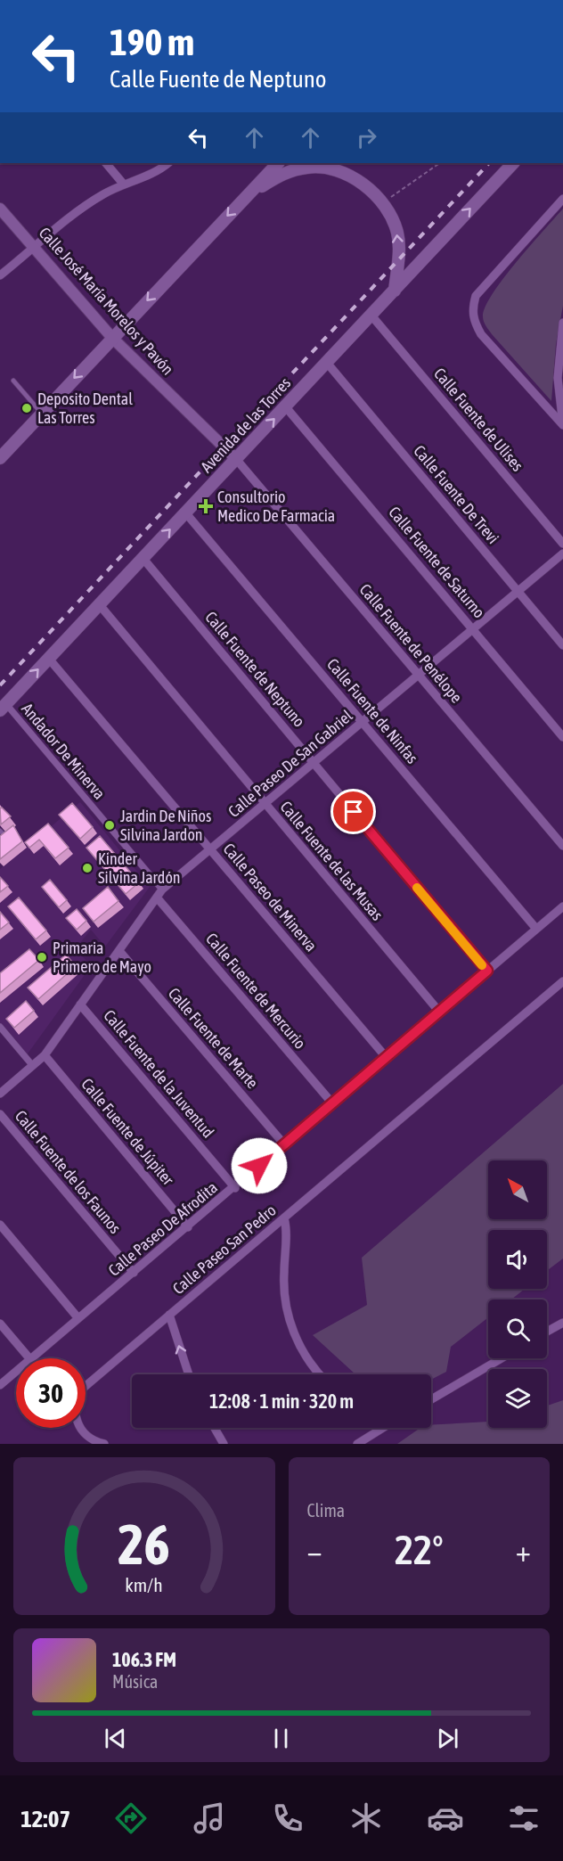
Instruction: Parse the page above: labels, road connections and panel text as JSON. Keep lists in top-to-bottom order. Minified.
{"streets":{"main road":["Avenida de las Torres"],"street":["Calle José María Morelos y Pavón","Calle Fuente de Ulises","Calle Fuente De Trevi","Calle Fuente de Saturno","Calle Fuente de Penélope","Calle Fuente de Neptuno","Calle Fuente de Ninfas","Andador De Minerva","Calle Paseo De San Gabriel","Calle Fuente de las Musas","Calle Paseo de Minerva","Calle Fuente de Mercurio","Calle Fuente de Marte","Calle Fuente de la Juventud","Calle Fuente de Júpiter","Calle Fuente de los Faunos","Calle Paseo De Afrodita","Calle Paseo San Pedro"]},"crossings":[["Calle José María Morelos y Pavón","Avenida de las Torres"],["Calle José María Morelos y Pavón","Calle Fuente de Penélope"],["Calle Fuente de Ulises","Avenida de las Torres"],["Avenida de las Torres","Calle Fuente De Trevi"],["Avenida de las Torres","Calle Fuente de Saturno"],["Avenida de las Torres","Calle Fuente de Penélope"],["Avenida de las Torres","Calle Fuente de Neptuno"],["Avenida de las Torres","Calle Fuente de Ninfas"],["Avenida de las Torres","Andador De Minerva"],["Avenida de las Torres","Calle Fuente de las Musas"],["Avenida de las Torres","Calle Paseo de Minerva"],["Calle Fuente De Trevi","Calle Paseo De San Gabriel"],["Calle Fuente de Saturno","Calle Paseo De San Gabriel"],["Calle Fuente de Penélope","Calle Paseo De San Gabriel"],["Calle Fuente de Neptuno","Calle Paseo De San Gabriel"],["Calle Fuente de Neptuno","Calle Paseo De Afrodita"],["Calle Fuente de Ninfas","Calle Paseo De San Gabriel"],["Calle Fuente de Ninfas","Calle Paseo De Afrodita"],["Andador De Minerva","Calle Paseo De San Gabriel"],["Calle Paseo De San Gabriel","Calle Fuente de las Musas"],["Calle Paseo De San Gabriel","Calle Paseo de Minerva"],["Calle Paseo De San Gabriel","Calle Fuente de Mercurio"],["Calle Paseo De San Gabriel","Calle Fuente de Marte"],["Calle Paseo De San Gabriel","Calle Fuente de la Juventud"],["Calle Paseo De San Gabriel","Calle Fuente de Júpiter"],["Calle Fuente de las Musas","Calle Paseo De Afrodita"],["Calle Paseo de Minerva","Calle Paseo De Afrodita"],["Calle Fuente de Mercurio","Calle Paseo De Afrodita"],["Calle Fuente de Marte","Calle Paseo De Afrodita"],["Calle Fuente de la Juventud","Calle Paseo De Afrodita"],["Calle Fuente de Júpiter","Calle Paseo De Afrodita"],["Calle Fuente de los Faunos","Calle Paseo De Afrodita"]],"one_way":["Avenida de las Torres"],"places":{"other":["Deposito Dental Las Torres","Jardin De Niños Silvina Jardon","Kinder Silvina Jardón","Primaria Primero de Mayo"],"health":["Consultorio Medico De Farmacia"]},"north":"top left","page":{"turn":["190 m","Calle Fuente de Neptuno"],"limit":"30","trip":"12:08 · 1 min · 320 m","tile":"Clima","heat":["−","22°","+"],"song":["106.3 FM","Música"],"tabs":"12:07","gauge":["26","km/h"]}}
